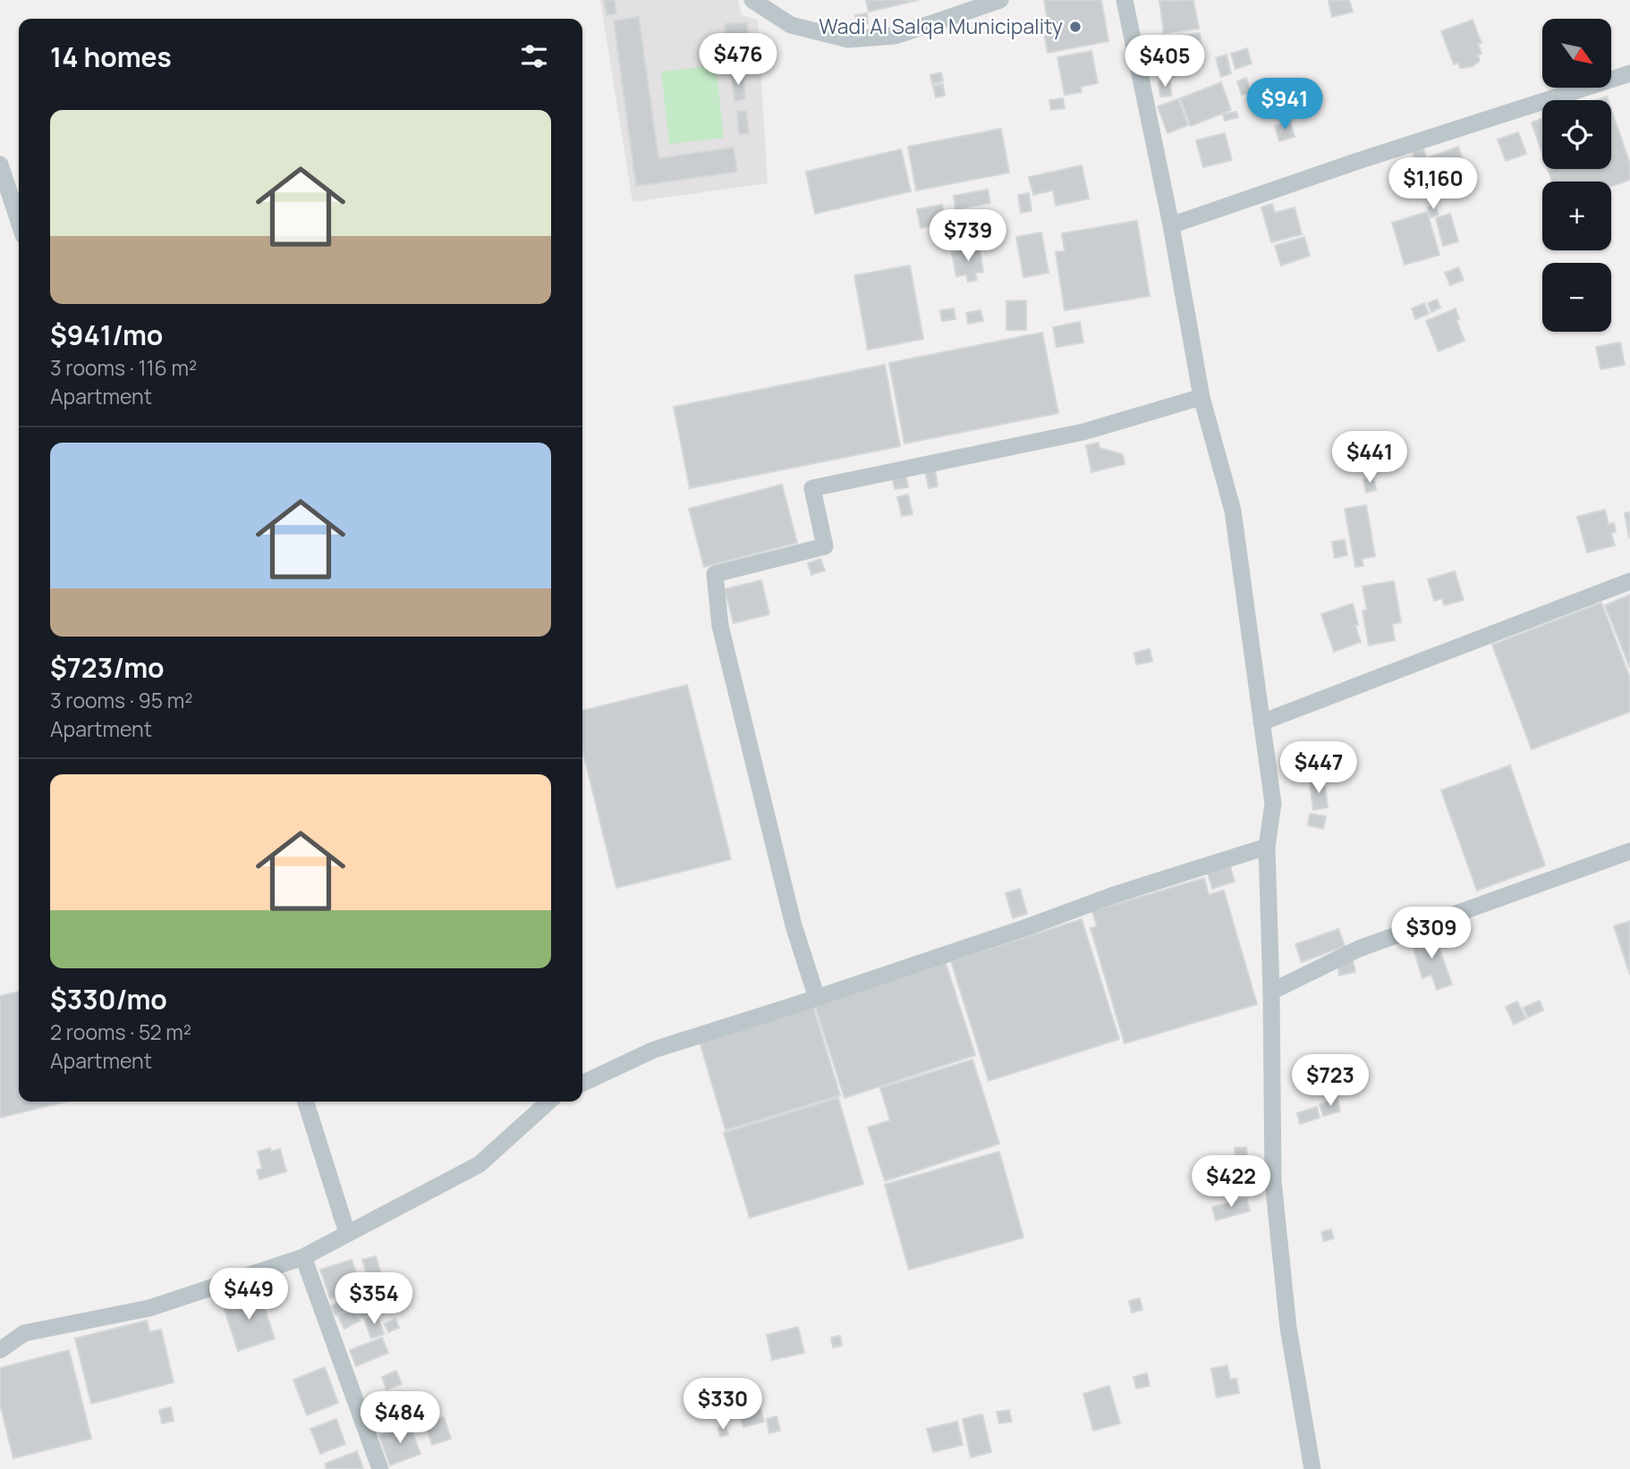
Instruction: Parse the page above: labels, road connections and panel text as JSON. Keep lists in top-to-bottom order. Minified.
{"places":["Wadi Al Salqa Municipality"],"north":"bottom right","page":{"map_buttons":["+","−"],"heading":"14 homes","price":["$476","$405","$941","$1,160","$739","$441","$447","$309","$723","$422","$449","$354","$330","$484"],"list":[{"name":"$941/mo","note":"3 rooms · 116 m² · Apartment"},{"name":"$723/mo","note":"3 rooms · 95 m² · Apartment"},{"name":"$330/mo","note":"2 rooms · 52 m² · Apartment"}]}}
